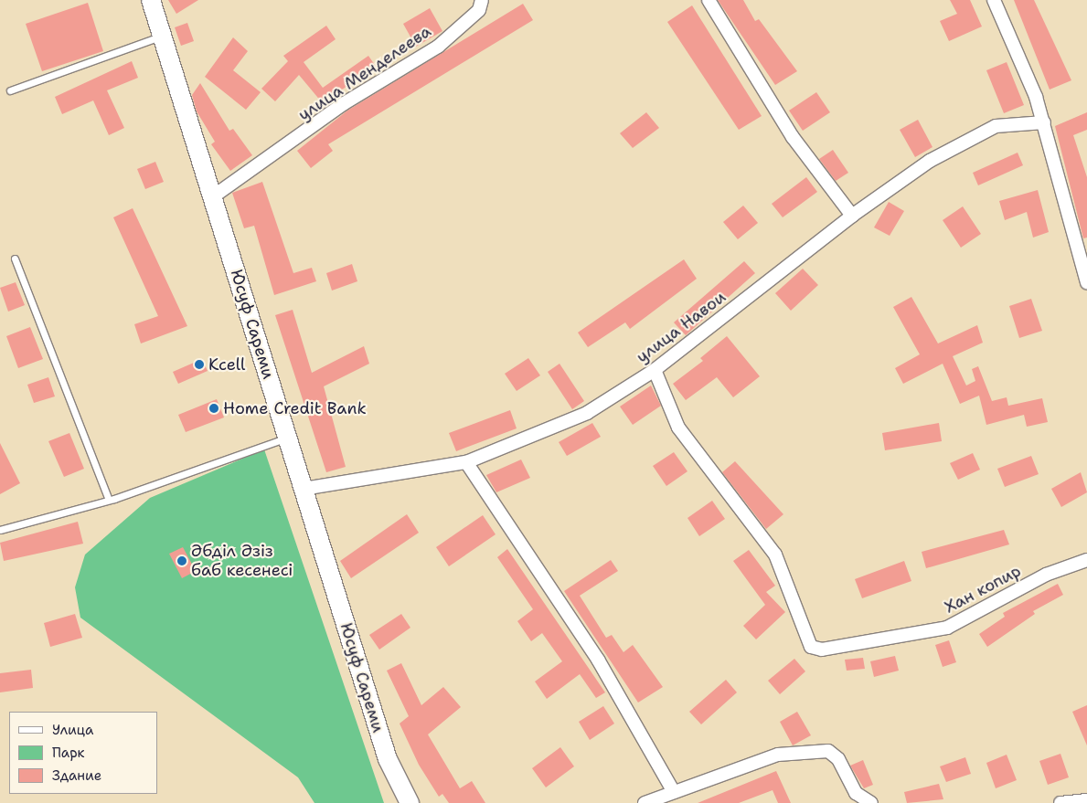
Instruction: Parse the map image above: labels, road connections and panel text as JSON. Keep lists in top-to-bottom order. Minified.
{"streets":{"main road":["Юсуф Сареми"],"street":["улица Менделеева","улица Навои","Хан копир"]},"crossings":[["улица Менделеева","Юсуф Сареми"],["Юсуф Сареми","улица Навои"],["улица Навои","Хан копир"]],"places":["Kcell","Home Credit Bank","Әбділ Әзіз баб кесенесі"],"legend":["Улица","Парк","Здание"]}
